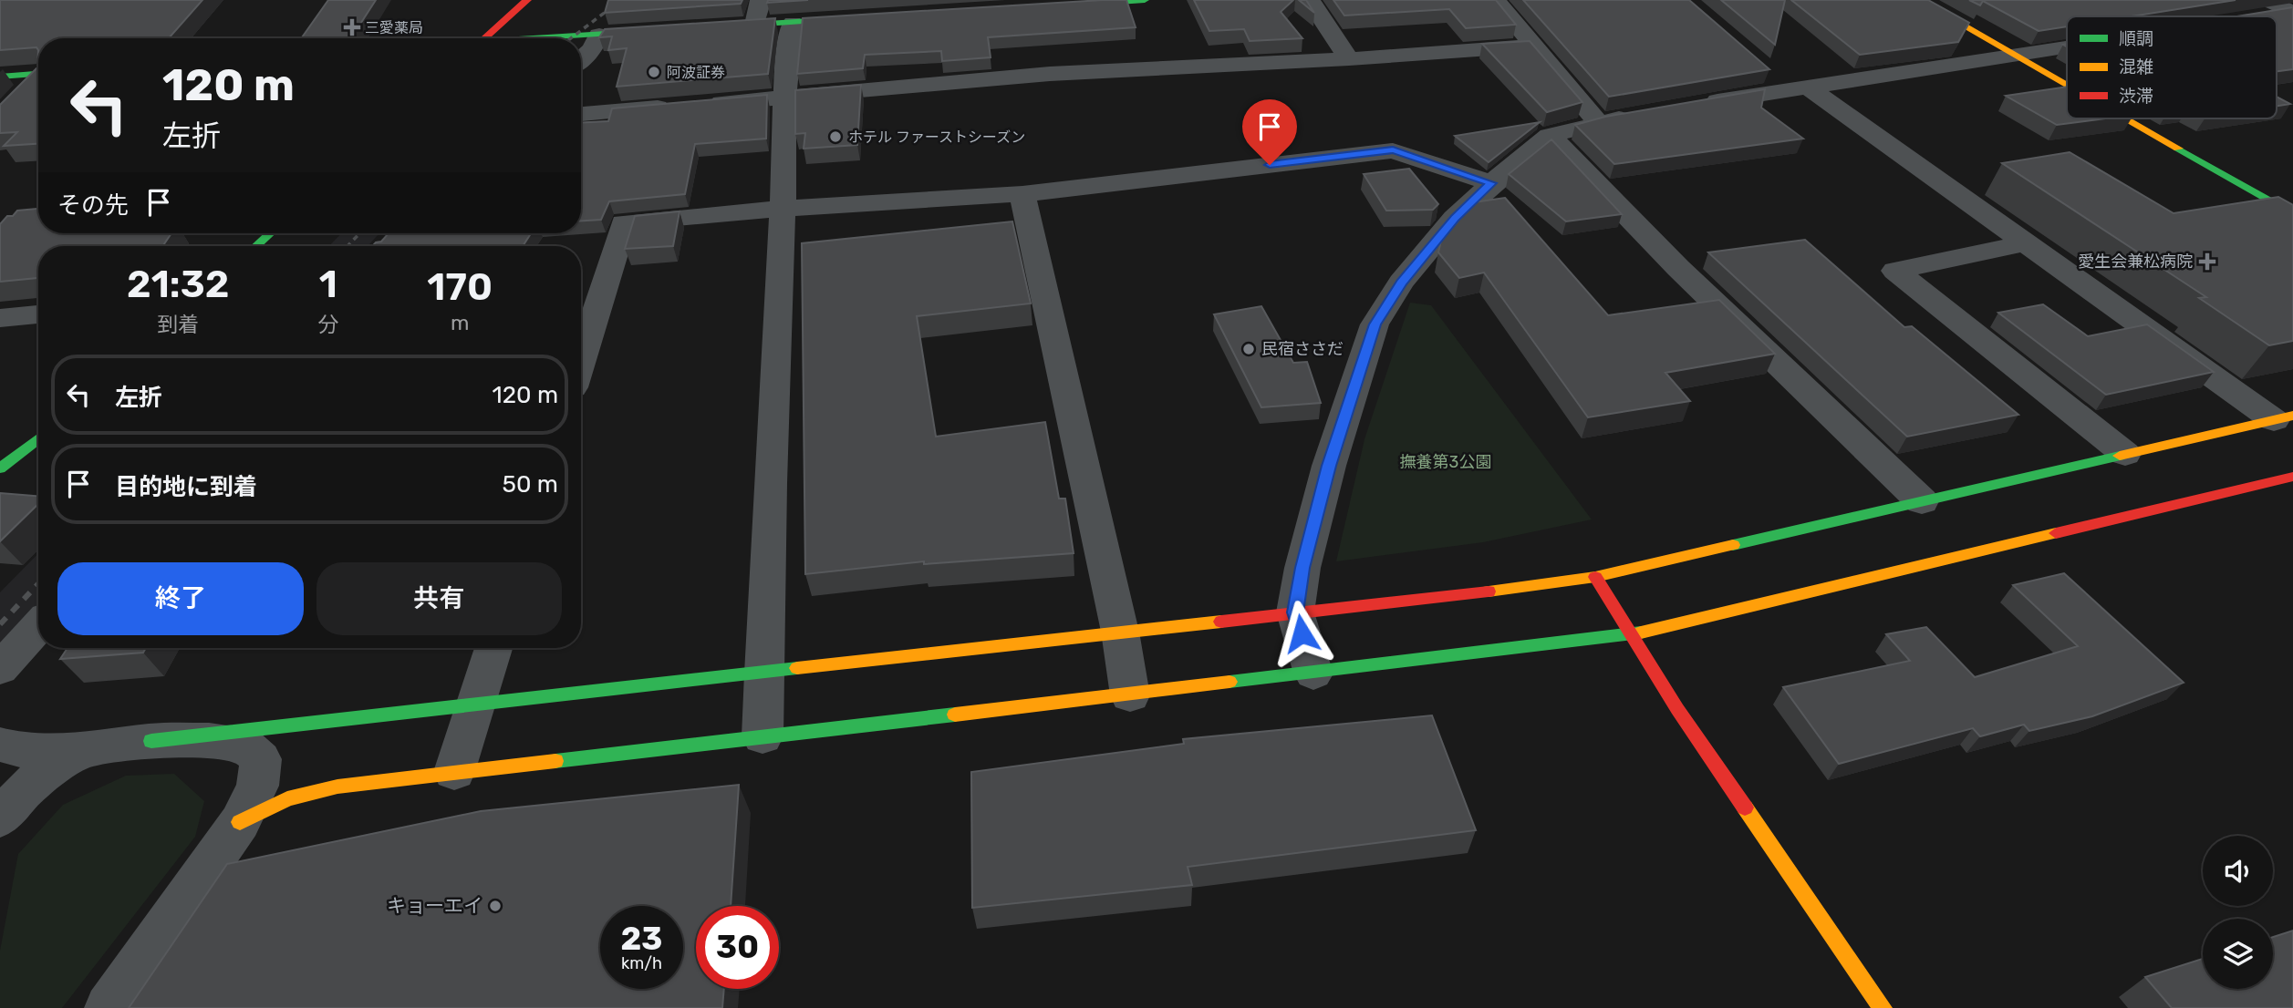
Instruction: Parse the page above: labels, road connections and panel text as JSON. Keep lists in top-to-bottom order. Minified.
{"parks":["撫養第3公園"],"places":{"health":["三愛薬局","愛生会兼松病院"],"other":["阿波証券","ホテル ファーストシーズン","民宿ささだ","キョーエイ"]},"legend":["順調","混雑","渋滞"],"page":{"turn":["120 m","左折"],"then":"その先","eta":["21:32","到着","1","分","170","m"],"list":[{"name":"左折","value":"120 m"},{"name":"目的地に到着","value":"50 m"}],"buttons":["終了","共有"],"speed":"23 km/h","limit":"30"}}
